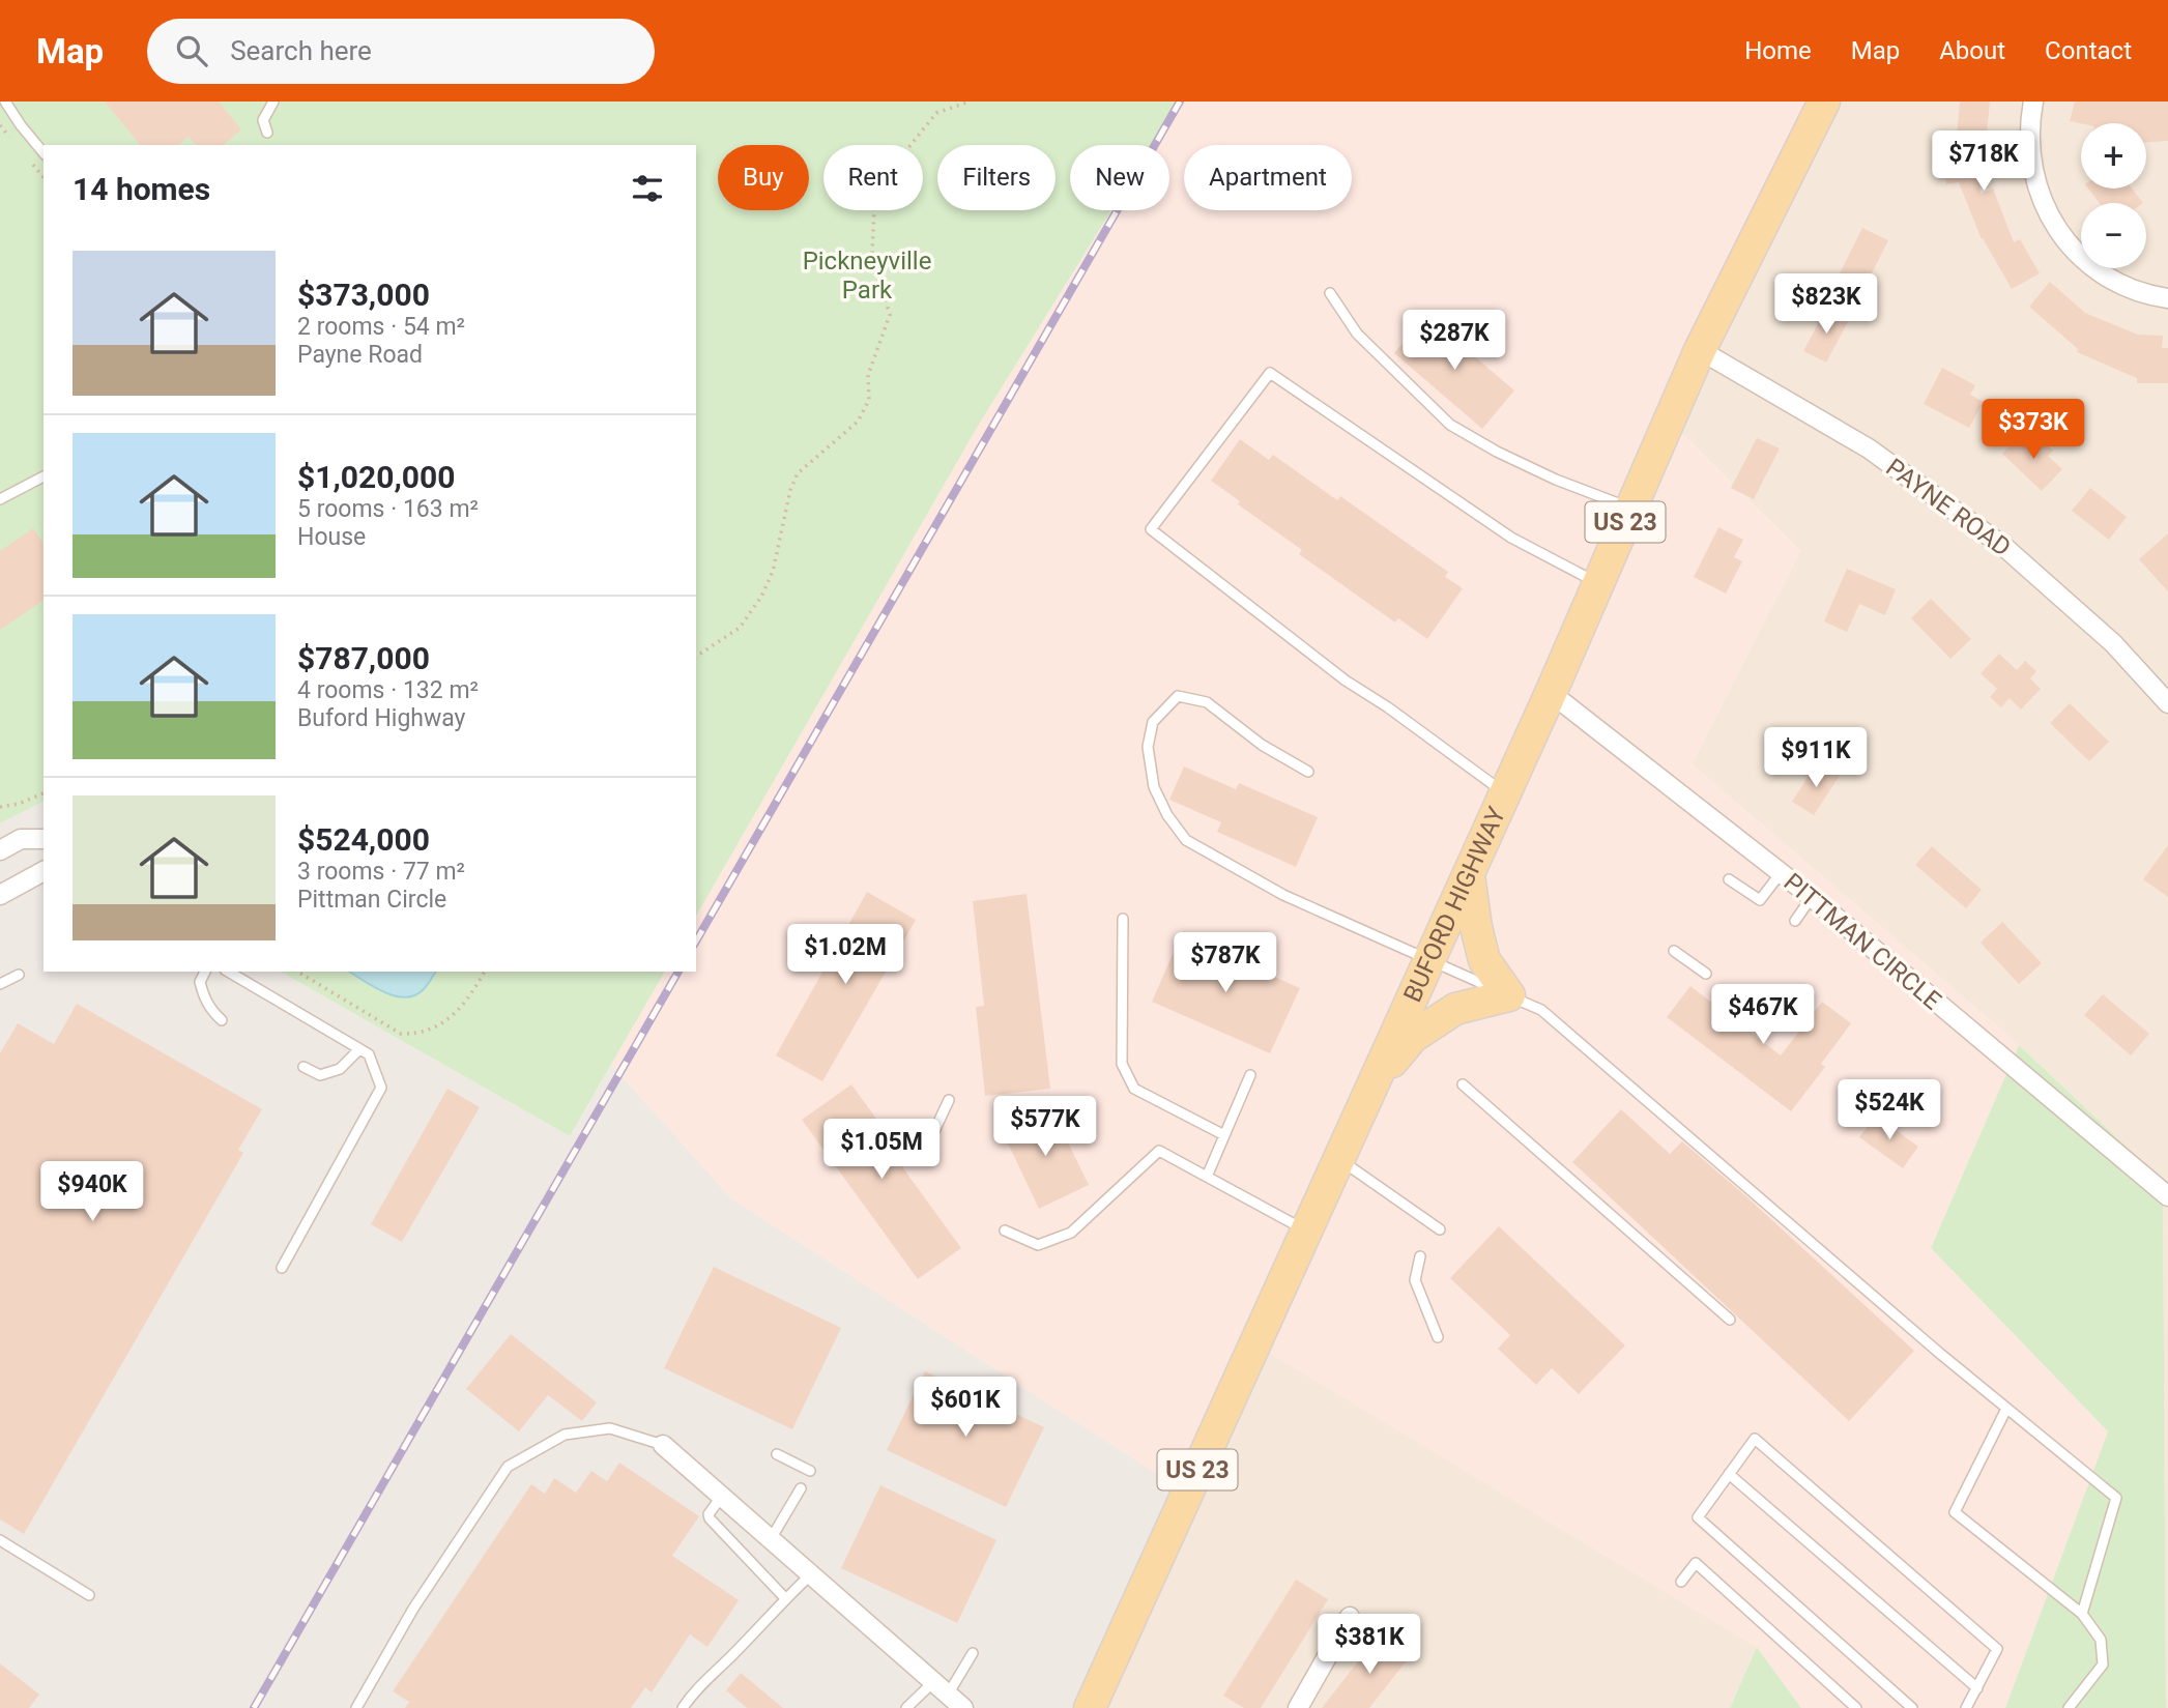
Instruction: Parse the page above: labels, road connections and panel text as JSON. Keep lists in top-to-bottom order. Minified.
{"streets":{"main road":["US 23","BUFORD HIGHWAY"],"street":["PAYNE ROAD","PITTMAN CIRCLE"]},"crossings":[["PAYNE ROAD","BUFORD HIGHWAY"],["BUFORD HIGHWAY","PITTMAN CIRCLE"]],"parks":["Pickneyville Park"],"page":{"header":"Map","search":"Search here","nav":["Home","Map","About","Contact"],"map_buttons":["+","−"],"price":["$718K","$823K","$287K","$373K","$911K","$1.02M","$787K","$467K","$524K","$577K","$1.05M","$940K","$601K","$381K"],"chip":["Buy","Rent","Filters","New","Apartment"],"heading":"14 homes","list":[{"name":"$373,000","note":"2 rooms · 54 m² · Payne Road"},{"name":"$1,020,000","note":"5 rooms · 163 m² · House"},{"name":"$787,000","note":"4 rooms · 132 m² · Buford Highway"},{"name":"$524,000","note":"3 rooms · 77 m² · Pittman Circle"}]}}
